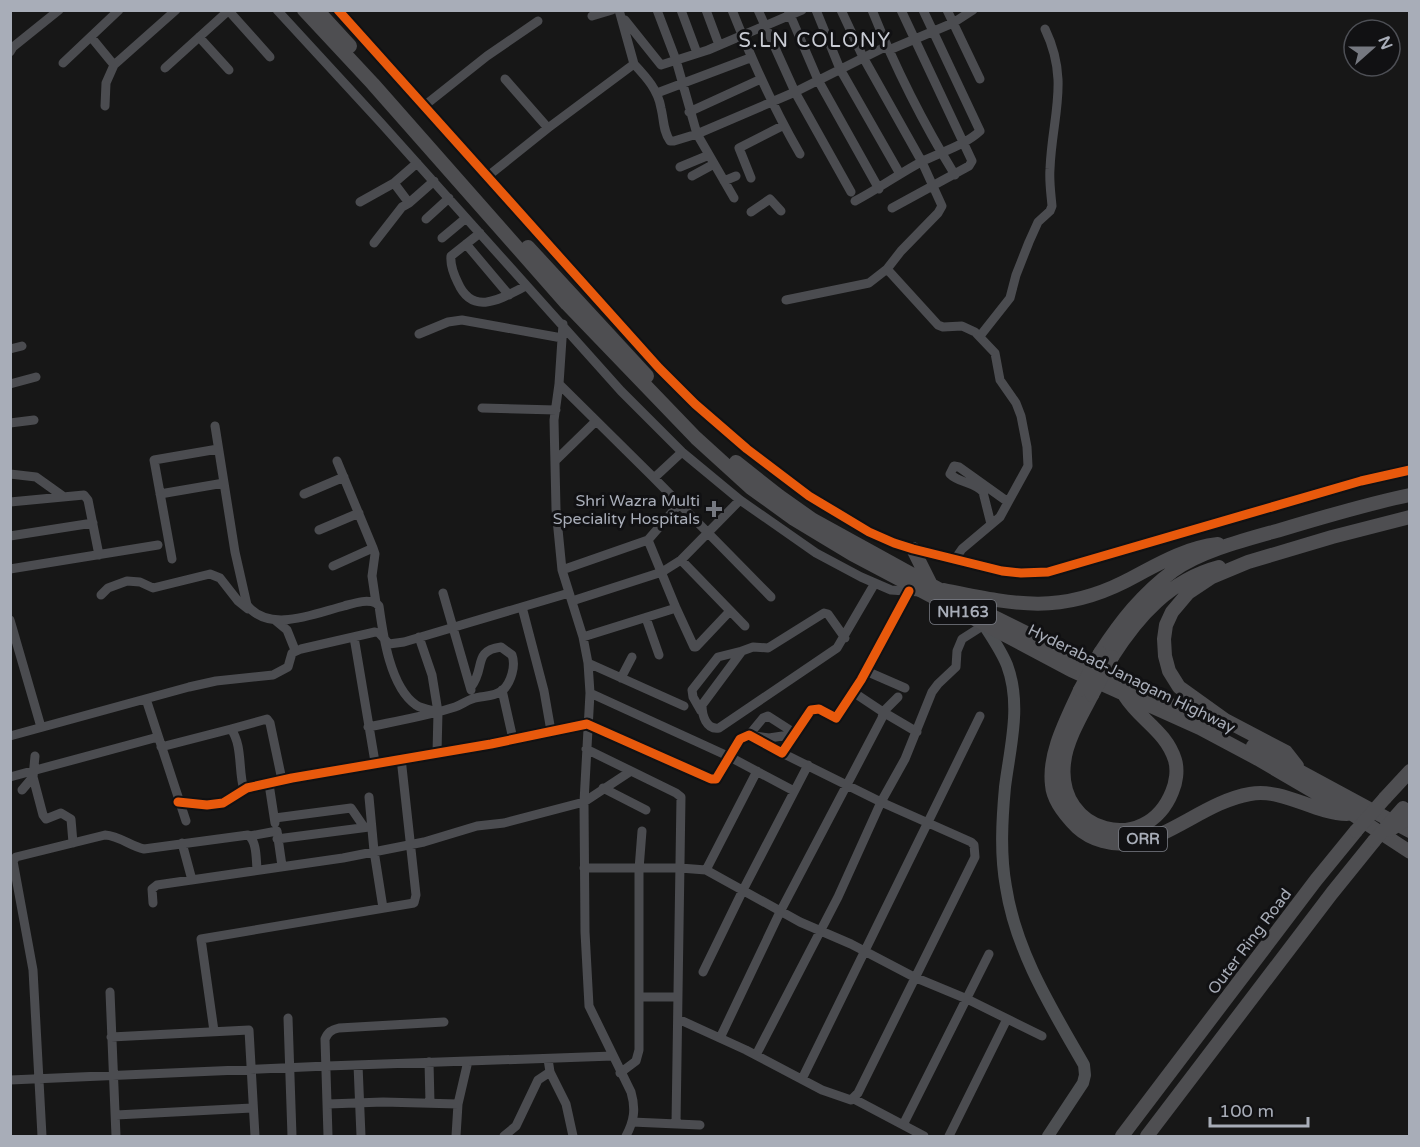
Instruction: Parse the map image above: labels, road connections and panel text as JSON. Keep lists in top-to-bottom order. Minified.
{"streets":{"highway":["NH163","Hyderabad-Janagam Highway","ORR","Outer Ring Road"]},"crossings":[["Hyderabad-Janagam Highway","ORR"]],"districts":["S.LN COLONY"],"places":{"health":["Shri Wazra Multi Speciality Hospitals"]},"scale_bar":"100 m","north":"right"}
